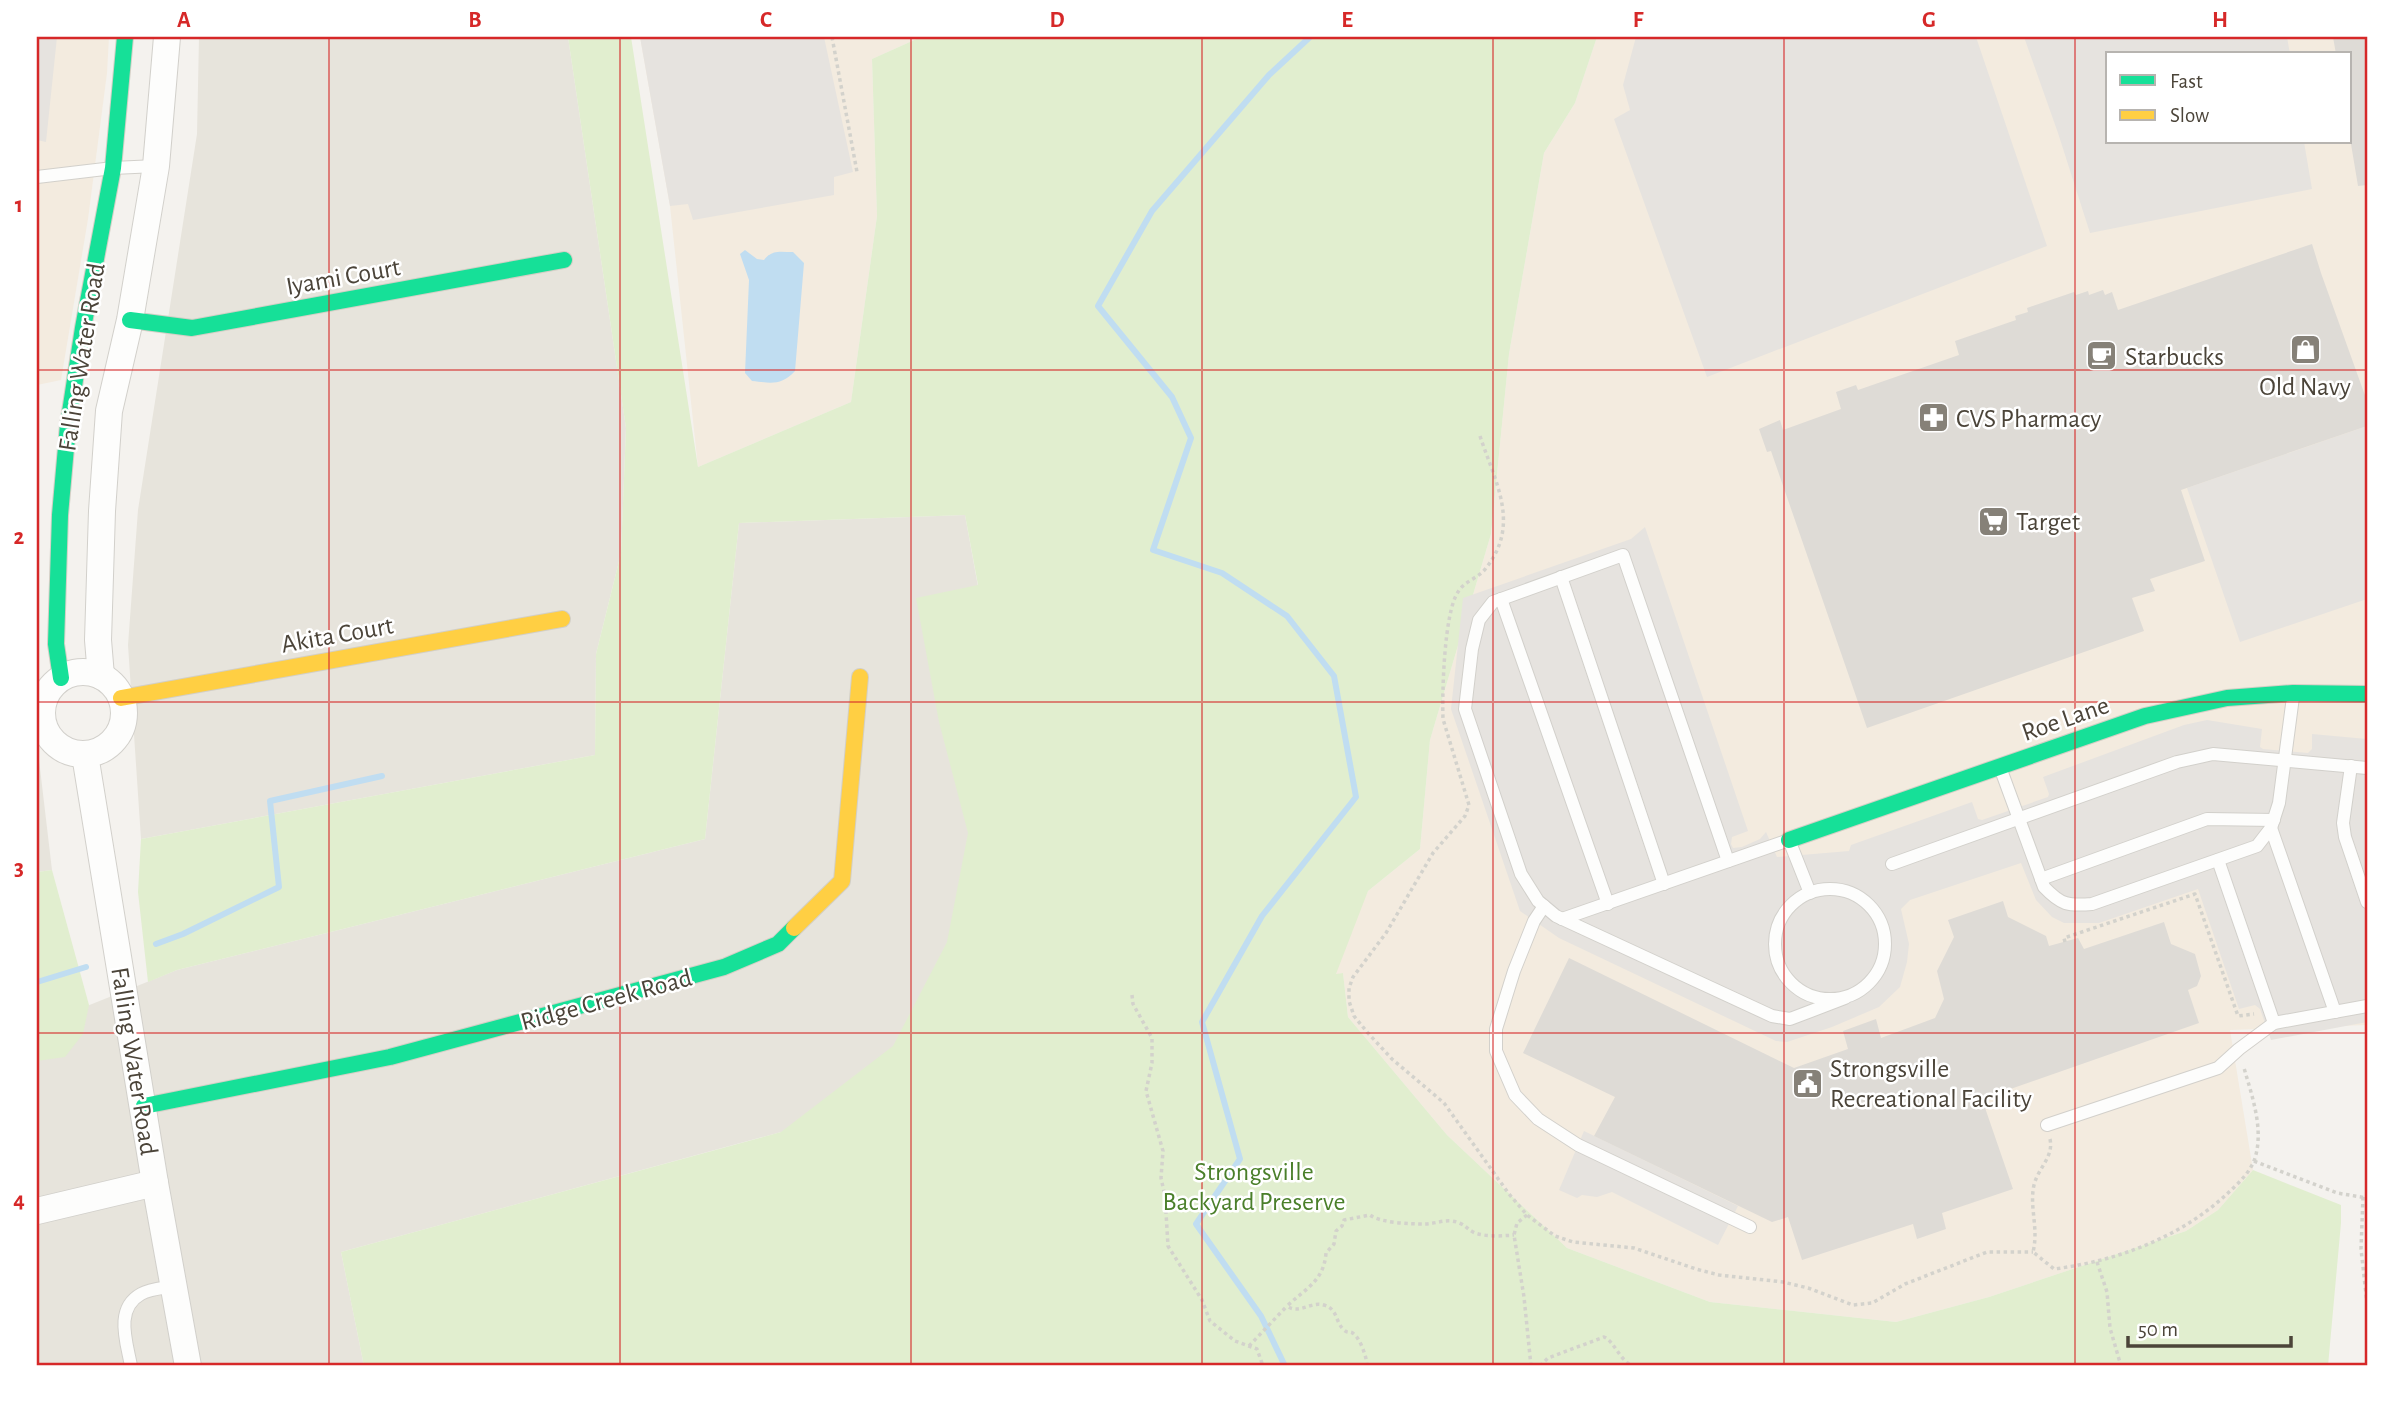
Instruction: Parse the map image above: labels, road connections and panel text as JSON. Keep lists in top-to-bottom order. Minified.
{"streets":{"street":["Iyami Court","Falling Water Road","Akita Court","Roe Lane","Ridge Creek Road"]},"crossings":[["Iyami Court","Falling Water Road"],["Falling Water Road","Akita Court"],["Falling Water Road","Ridge Creek Road"]],"parks":["Strongsville Backyard Preserve"],"places":{"shop":["Old Navy"],"cafe":["Starbucks"],"pharmacy":["CVS Pharmacy"],"supermarket":["Target"],"public building":["Strongsville Recreational Facility"]},"legend":["Fast","Slow"],"scale_bar":"50 m","grid":{"columns":["A","B","C","D","E","F","G","H"],"rows":["1","2","3","4"]}}
